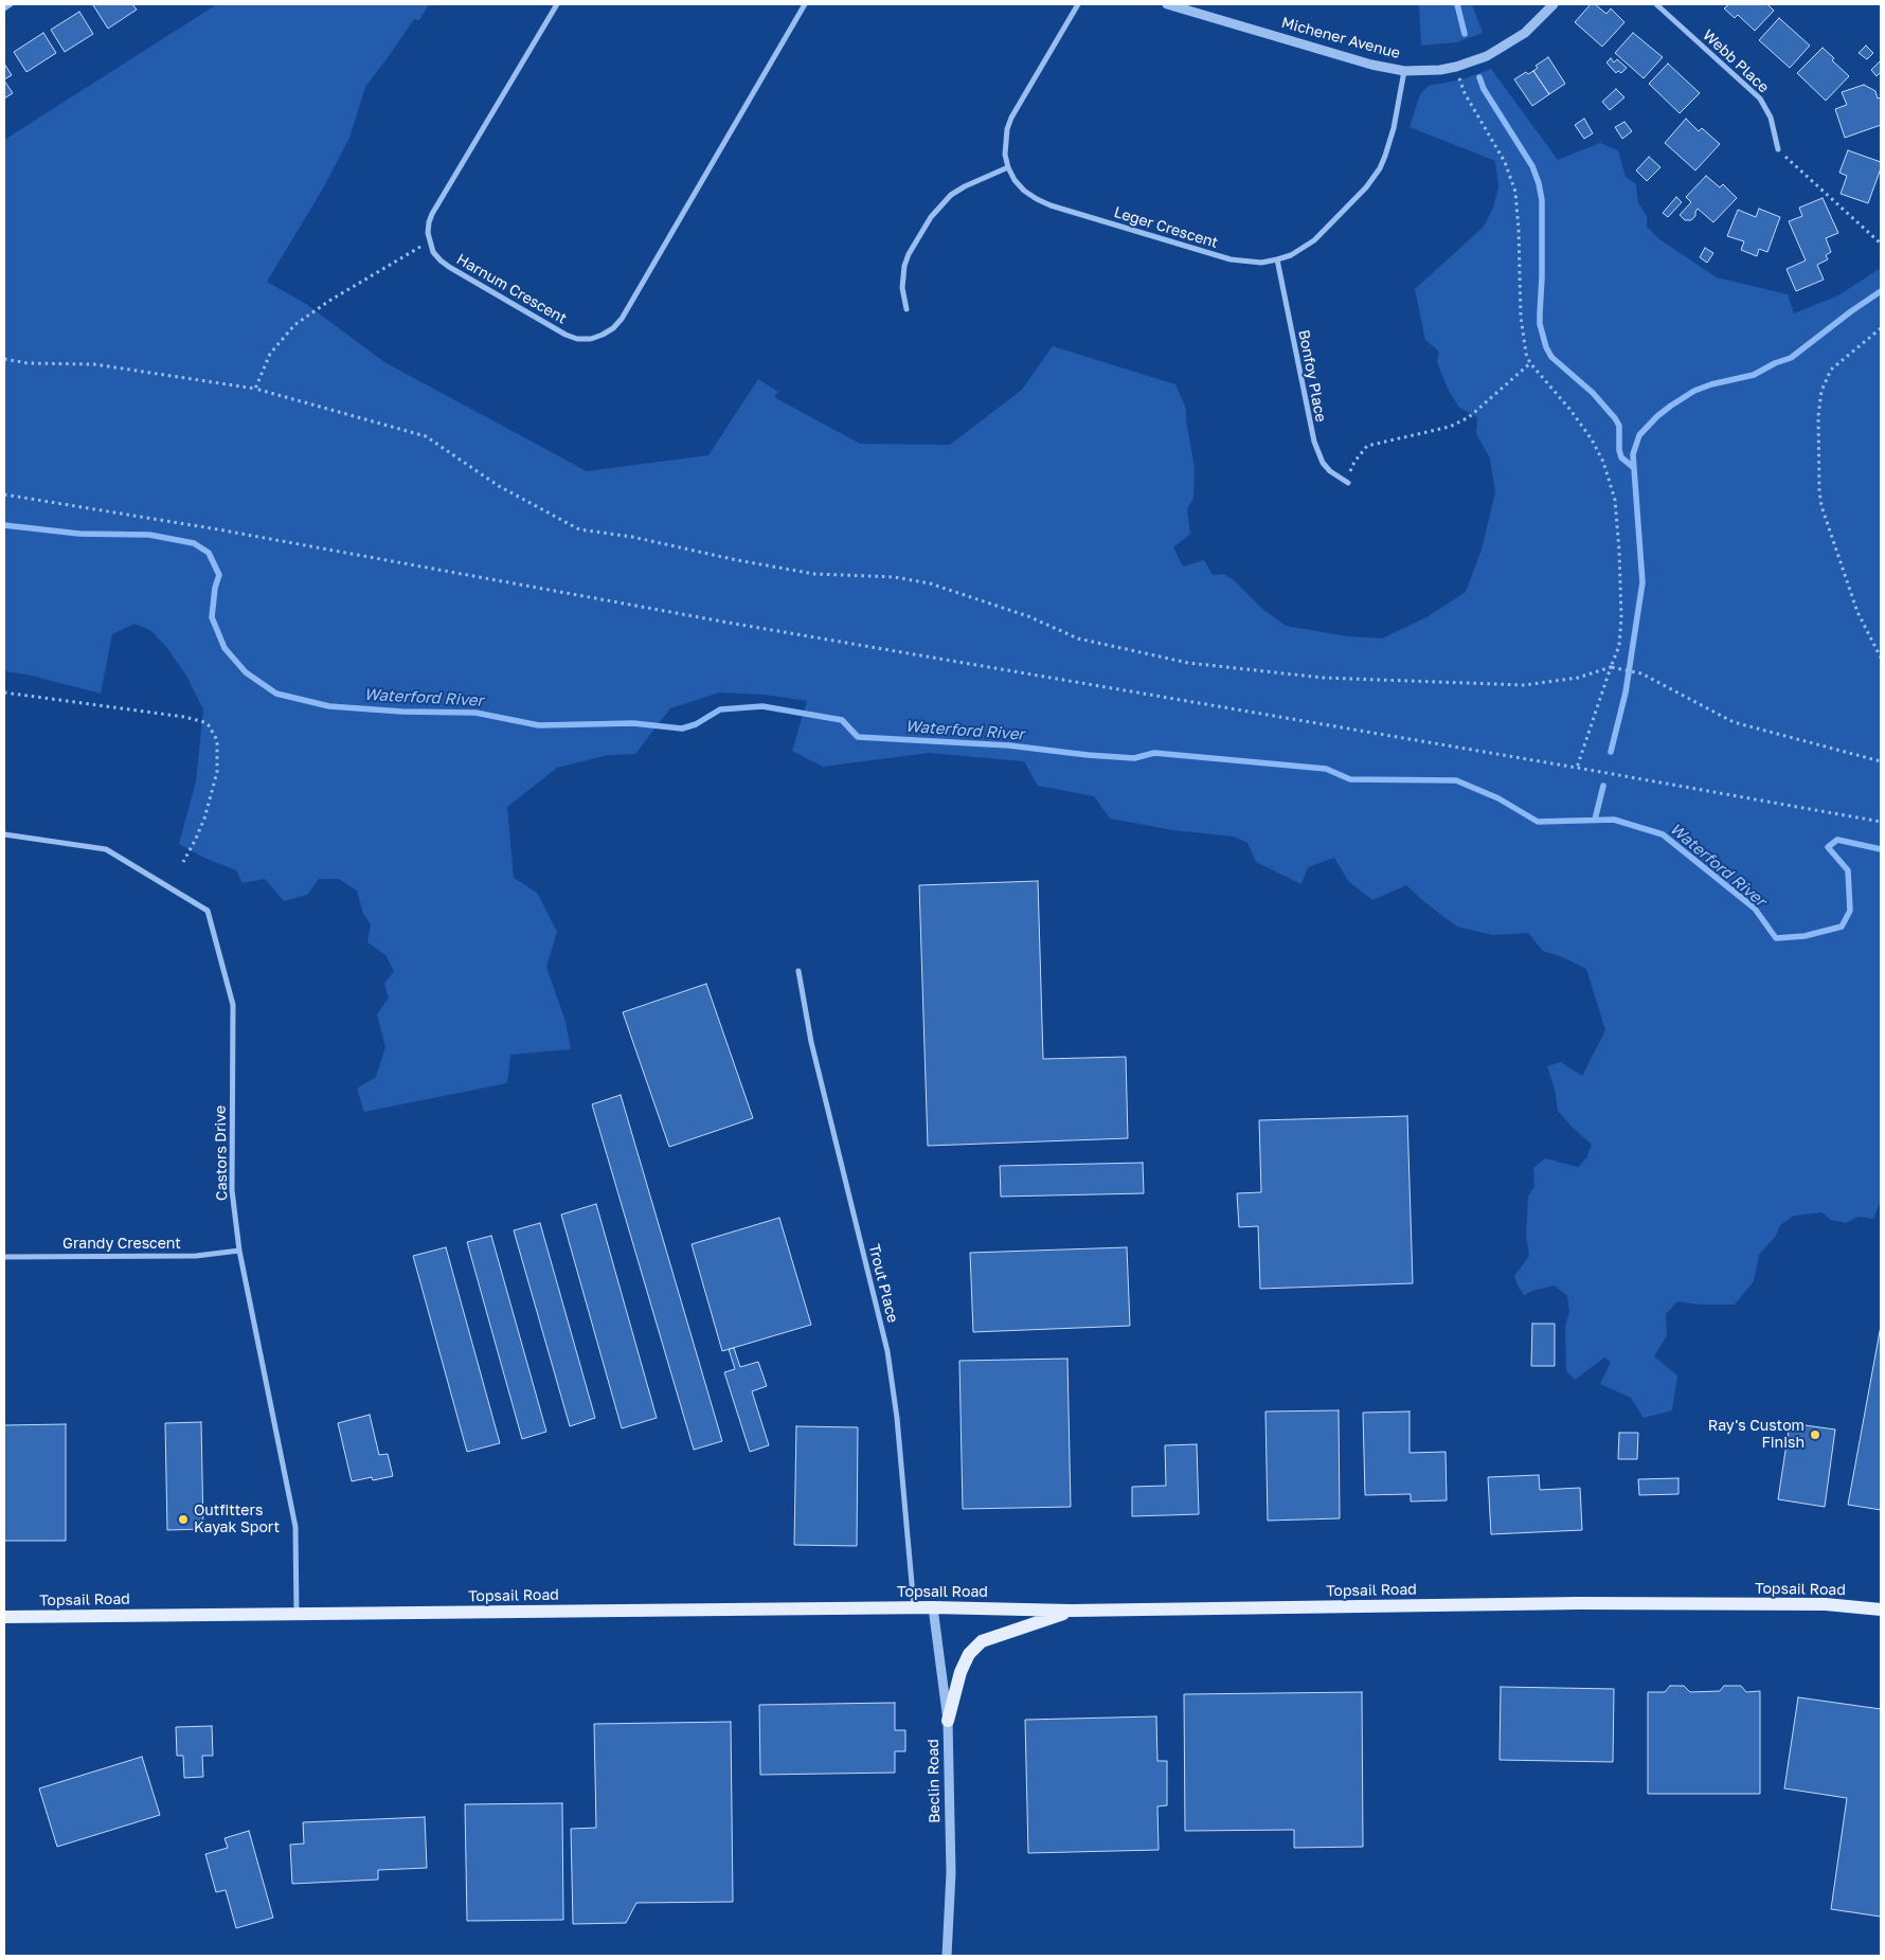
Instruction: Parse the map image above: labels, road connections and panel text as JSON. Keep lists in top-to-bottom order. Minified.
{"streets":{"main road":["Topsail Road"],"street":["Michener Avenue","Webb Place","Leger Crescent","Harnum Crescent","Bonfoy Place","Castors Drive","Grandy Crescent","Trout Place","Beclin Road"]},"crossings":[["Michener Avenue","Leger Crescent"],["Leger Crescent","Bonfoy Place"],["Castors Drive","Grandy Crescent"],["Castors Drive","Topsail Road"],["Trout Place","Topsail Road"],["Topsail Road","Beclin Road"]],"water":["Waterford River"],"places":["Ray's Custom Finish","Outfitters Kayak Sport"]}
